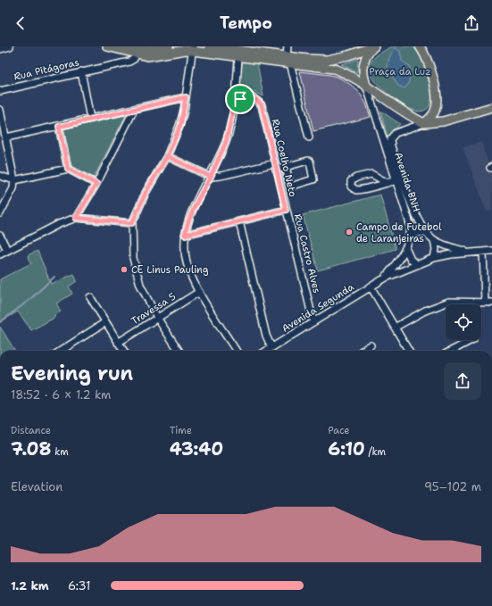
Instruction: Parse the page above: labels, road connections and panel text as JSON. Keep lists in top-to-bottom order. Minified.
{"streets":{"street":["Rua Pitágoras","Rua Coelho Neto","Avenida BNH","Rua Castro Alves","Avenida Segunda","Travessa 5"]},"crossings":[["Rua Coelho Neto","Rua Castro Alves"],["Avenida BNH","Avenida Segunda"],["Rua Castro Alves","Avenida Segunda"]],"parks":["Praça da Luz"],"places":["Campo de Futebol de Laranjeiras","CE Linus Pauling"],"page":{"header":"Tempo","heading":["Evening run","18:52 · 6 × 1.2 km"],"stats":[["Distance","7.08 km"],["Time","43:40"],["Pace","6:10 /km"]],"chart":["Elevation","95–102 m"],"list":[{"name":"1.2 km","note":"6:31"}]}}
